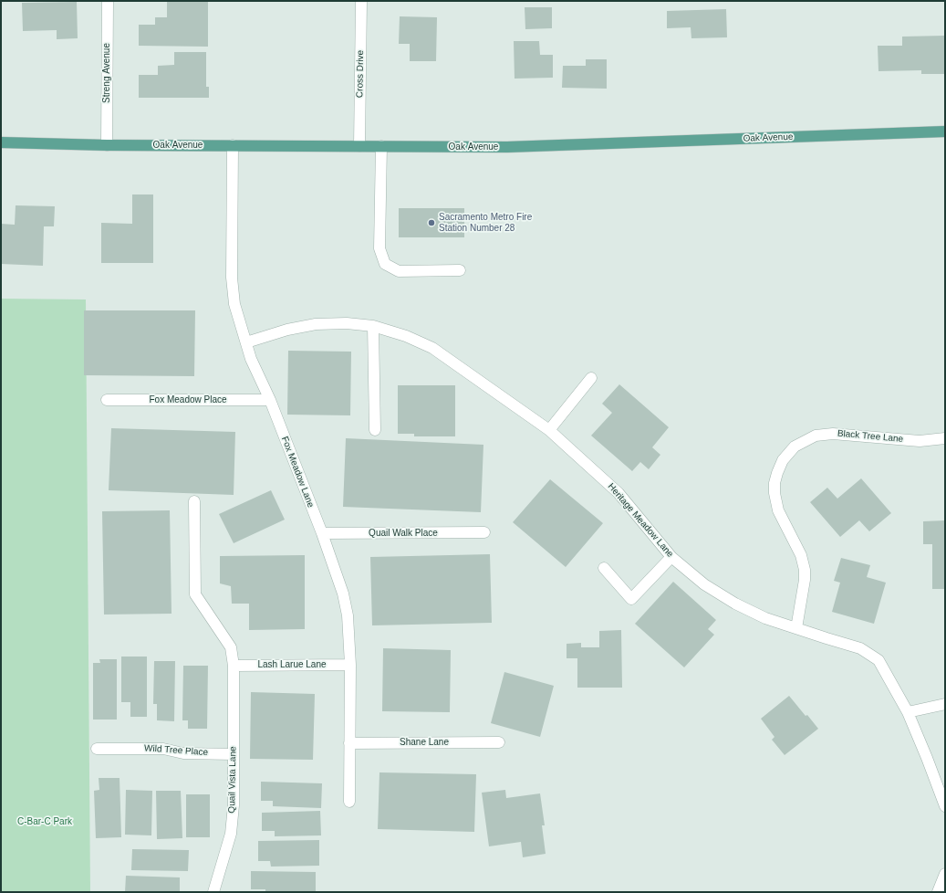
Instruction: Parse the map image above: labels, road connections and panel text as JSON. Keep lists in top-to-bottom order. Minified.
{"streets":{"main road":["Oak Avenue"],"street":["Streng Avenue","Cross Drive","Fox Meadow Place","Black Tree Lane","Fox Meadow Lane","Heritage Meadow Lane","Quail Walk Place","Lash Larue Lane","Shane Lane","Wild Tree Place","Quail Vista Lane"]},"crossings":[["Streng Avenue","Oak Avenue"],["Cross Drive","Oak Avenue"],["Oak Avenue","Fox Meadow Lane"],["Fox Meadow Place","Fox Meadow Lane"],["Black Tree Lane","Heritage Meadow Lane"],["Fox Meadow Lane","Heritage Meadow Lane"],["Fox Meadow Lane","Quail Walk Place"],["Fox Meadow Lane","Lash Larue Lane"],["Fox Meadow Lane","Shane Lane"],["Lash Larue Lane","Quail Vista Lane"],["Wild Tree Place","Quail Vista Lane"]],"parks":["C-Bar-C Park"],"places":["Sacramento Metro Fire Station Number 28"]}
